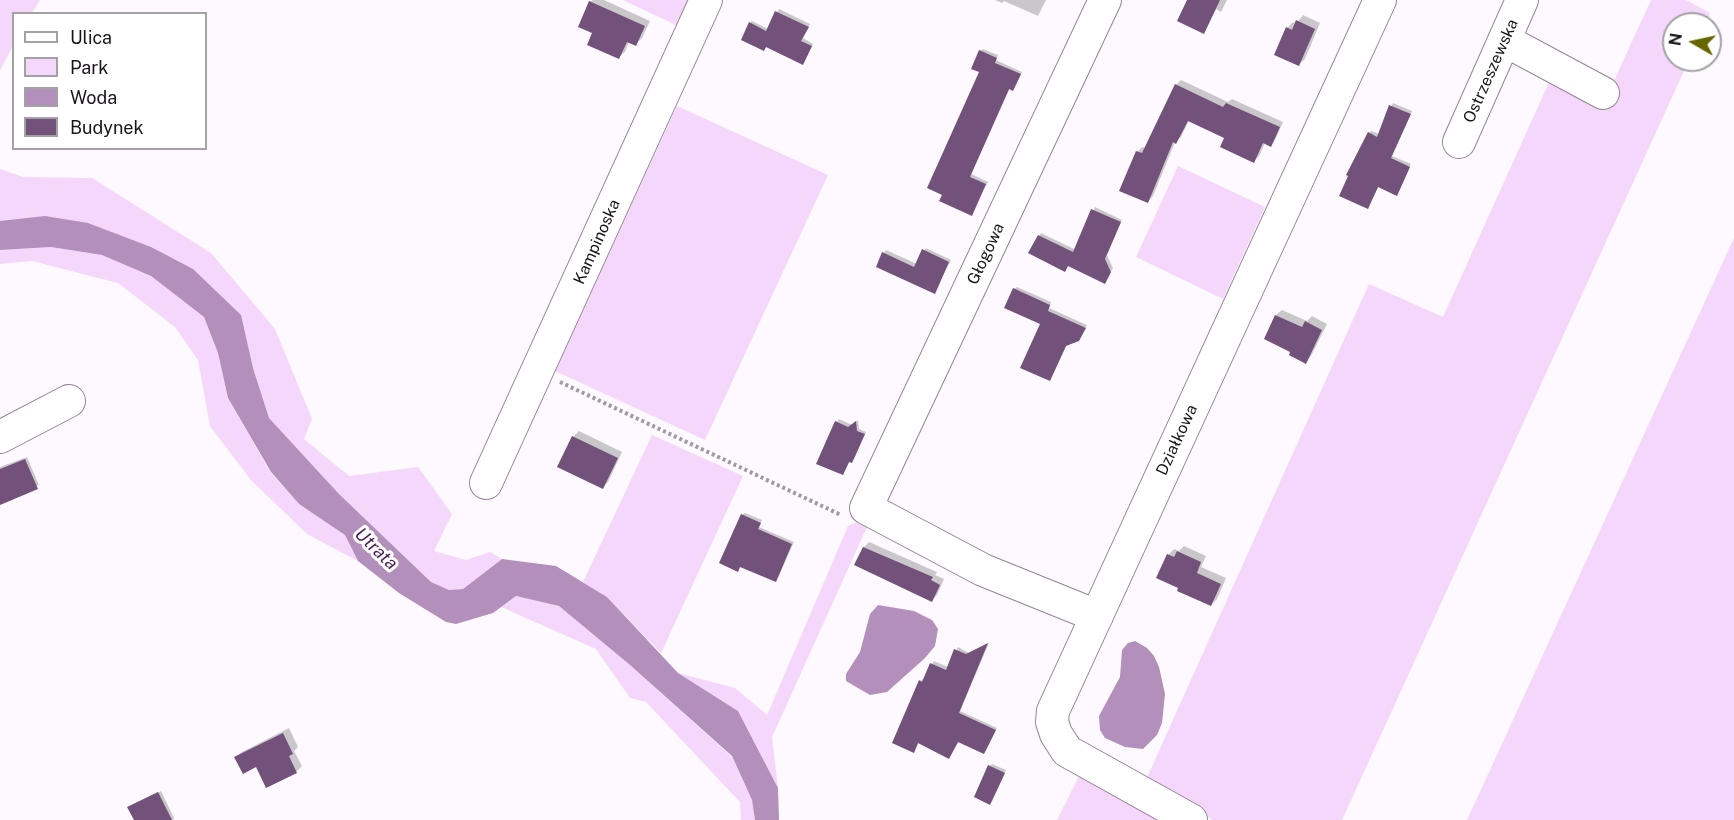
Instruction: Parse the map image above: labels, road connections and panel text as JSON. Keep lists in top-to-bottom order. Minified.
{"streets":{"street":["Ostrzeszewska","Kampinoska","Głogowa","Działkowa"]},"water":["Utrata"],"legend":["Ulica","Park","Woda","Budynek"],"north":"left"}
